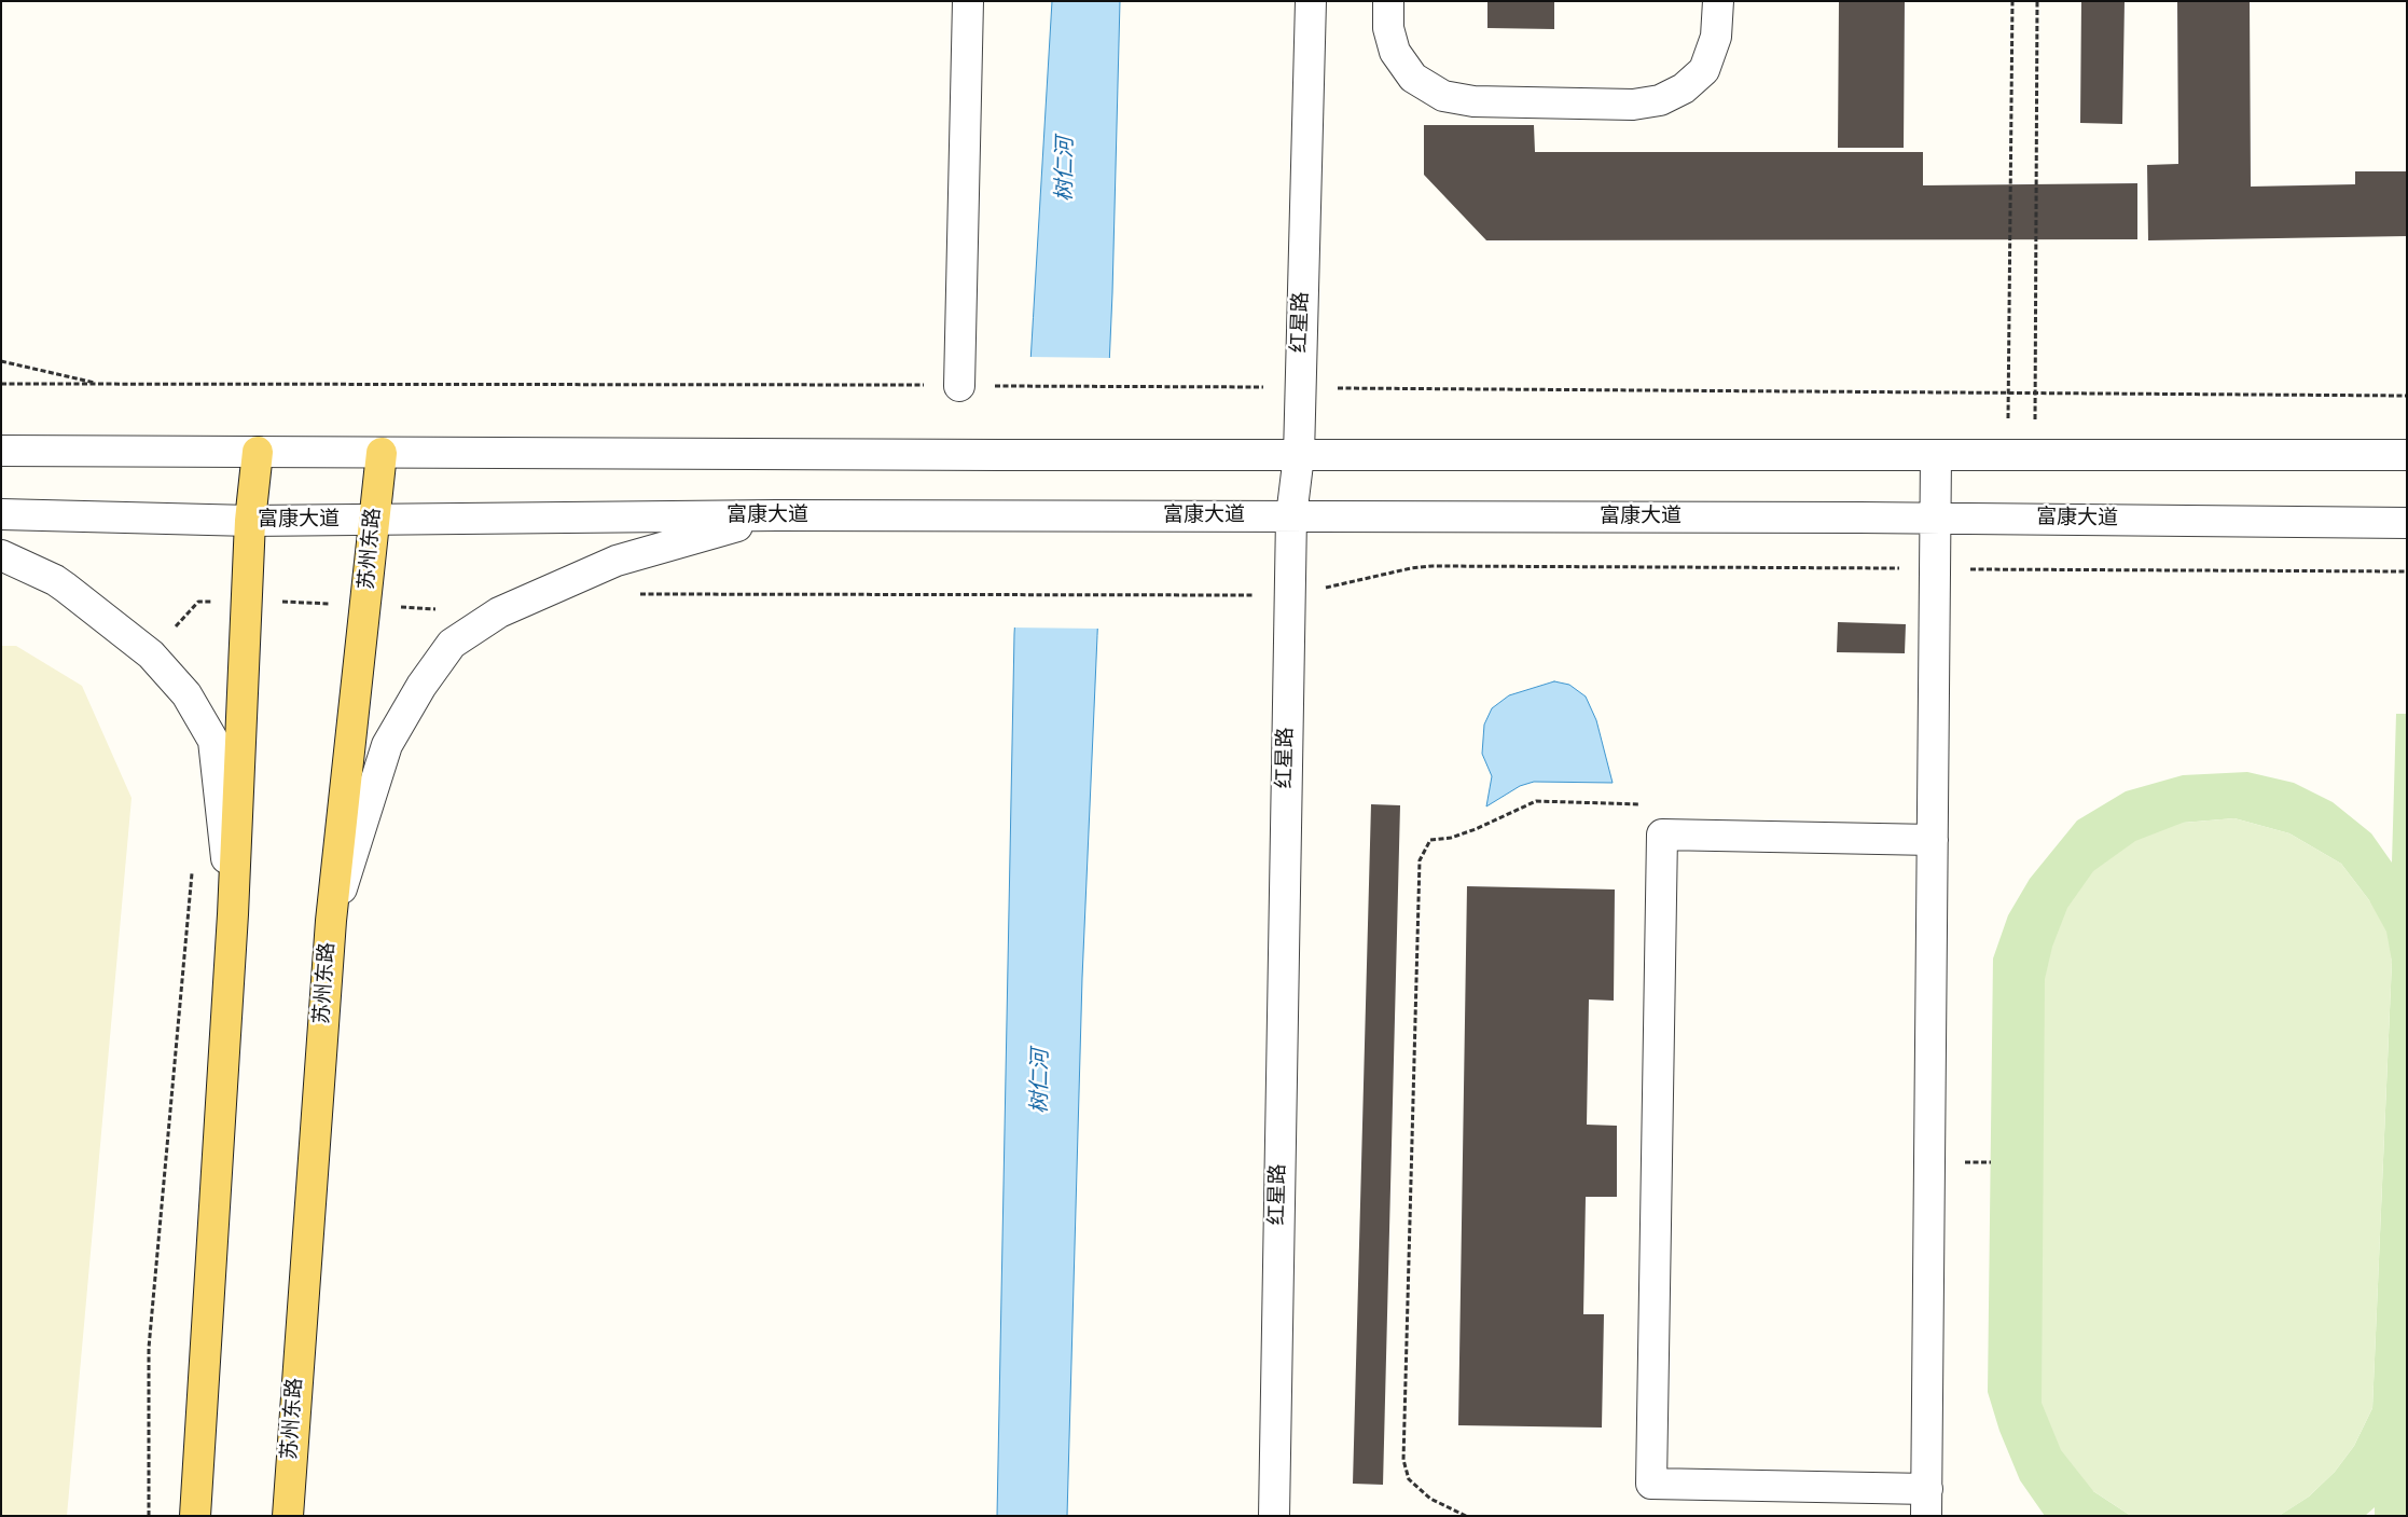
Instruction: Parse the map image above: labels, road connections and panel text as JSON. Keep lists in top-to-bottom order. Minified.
{"streets":{"main road":["苏州东路"],"street":["红星路","富康大道"]},"crossings":[["红星路","富康大道"],["富康大道","苏州东路"]],"water":["树仁河"]}
